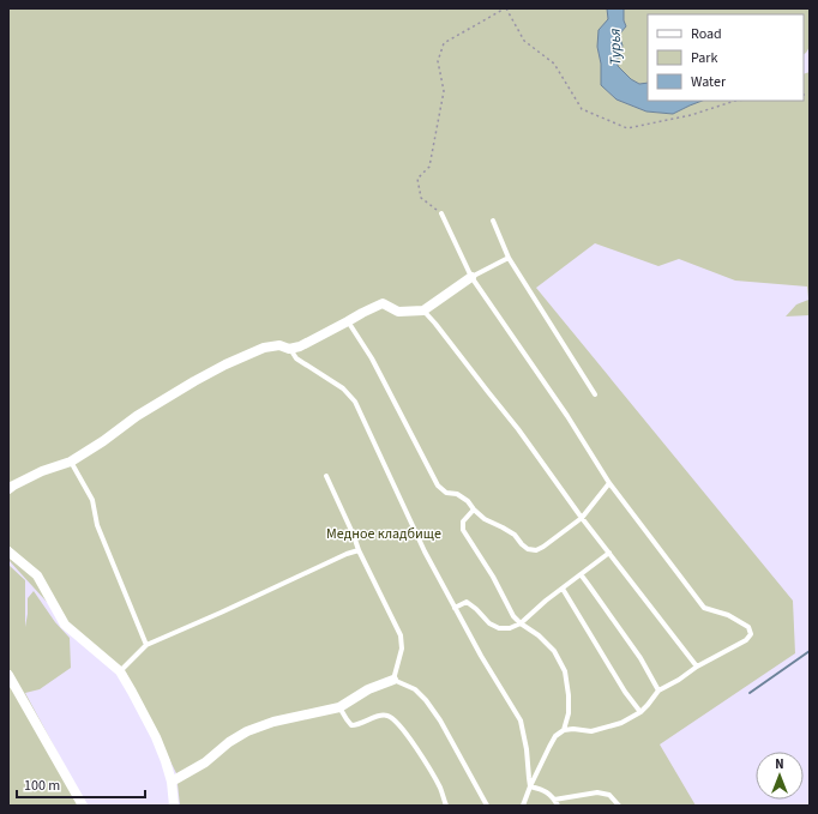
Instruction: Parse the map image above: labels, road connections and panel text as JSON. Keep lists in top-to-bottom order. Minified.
{"water":["Турья"],"parks":["Медное кладбище"],"legend":["Road","Park","Water"],"scale_bar":"100 m","north":"top"}
